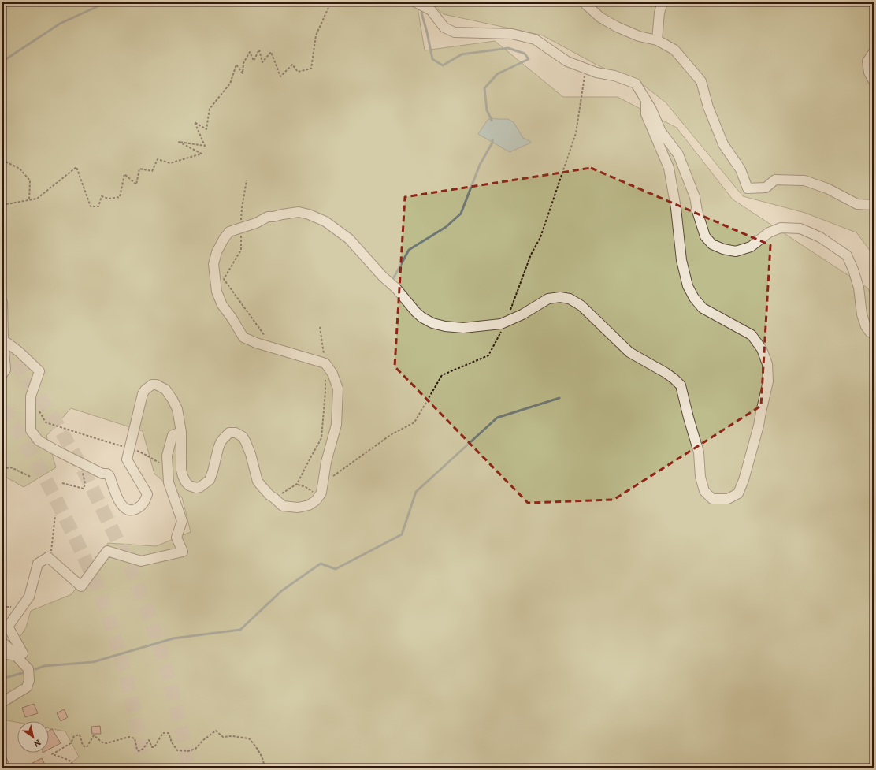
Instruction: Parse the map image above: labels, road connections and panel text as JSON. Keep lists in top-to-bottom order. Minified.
{"north":"bottom right"}
